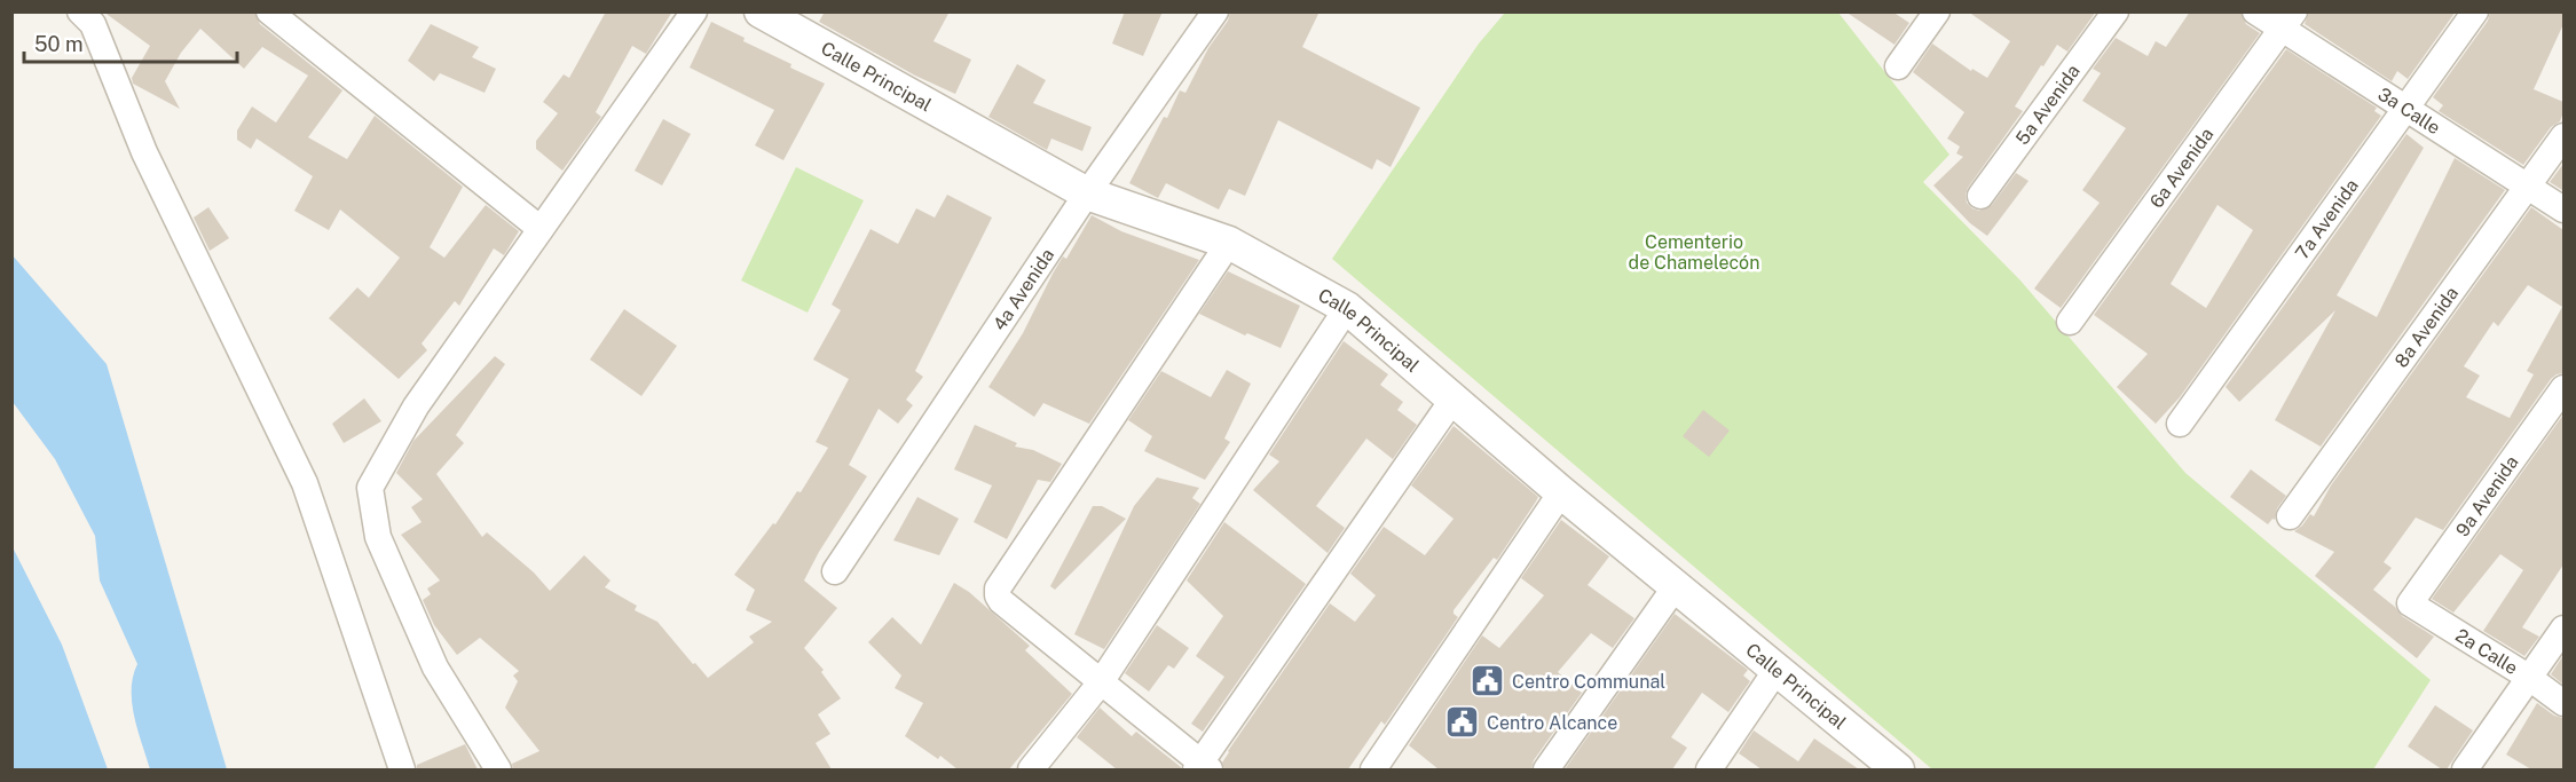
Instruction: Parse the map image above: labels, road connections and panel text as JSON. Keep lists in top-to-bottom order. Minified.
{"streets":{"street":["Calle Principal","5a Avenida","3a Calle","6a Avenida","7a Avenida","4a Avenida","8a Avenida","9a Avenida","2a Calle"]},"crossings":[["Calle Principal","4a Avenida"],["3a Calle","6a Avenida"],["3a Calle","7a Avenida"],["3a Calle","8a Avenida"],["9a Avenida","2a Calle"]],"parks":["Cementerio de Chamelecón"],"places":{"public building":["Centro Communal","Centro Alcance"]},"scale_bar":"50 m"}
